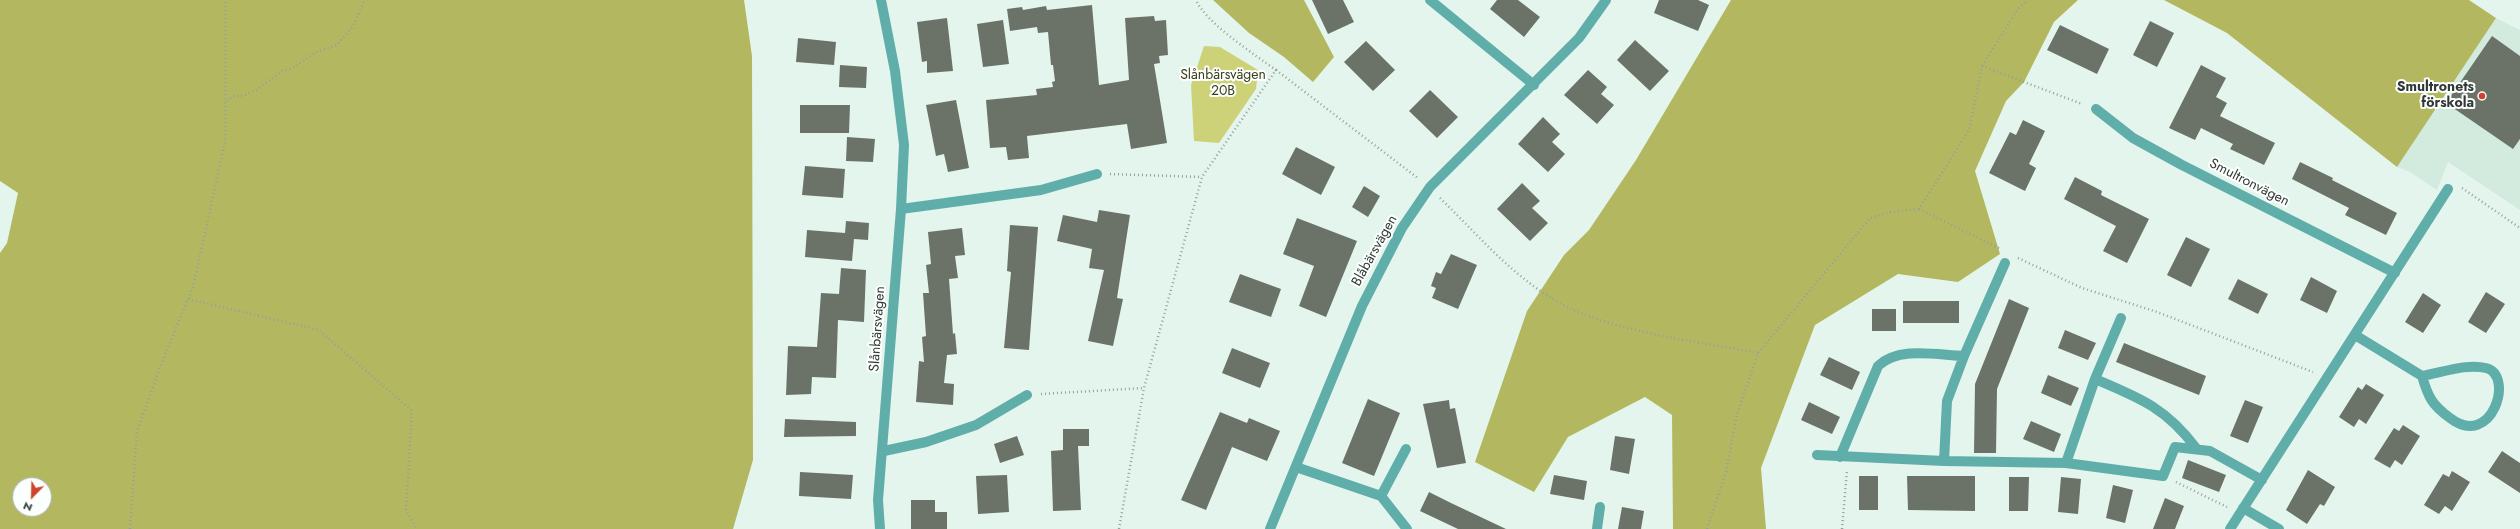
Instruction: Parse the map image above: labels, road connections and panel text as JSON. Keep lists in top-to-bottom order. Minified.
{"streets":{"street":["Smultronvägen","Blåbärsvägen","Slånbärsvägen"]},"parks":["Slånbärsvägen 20B"],"places":["Smultronets förskola"],"north":"bottom left"}
